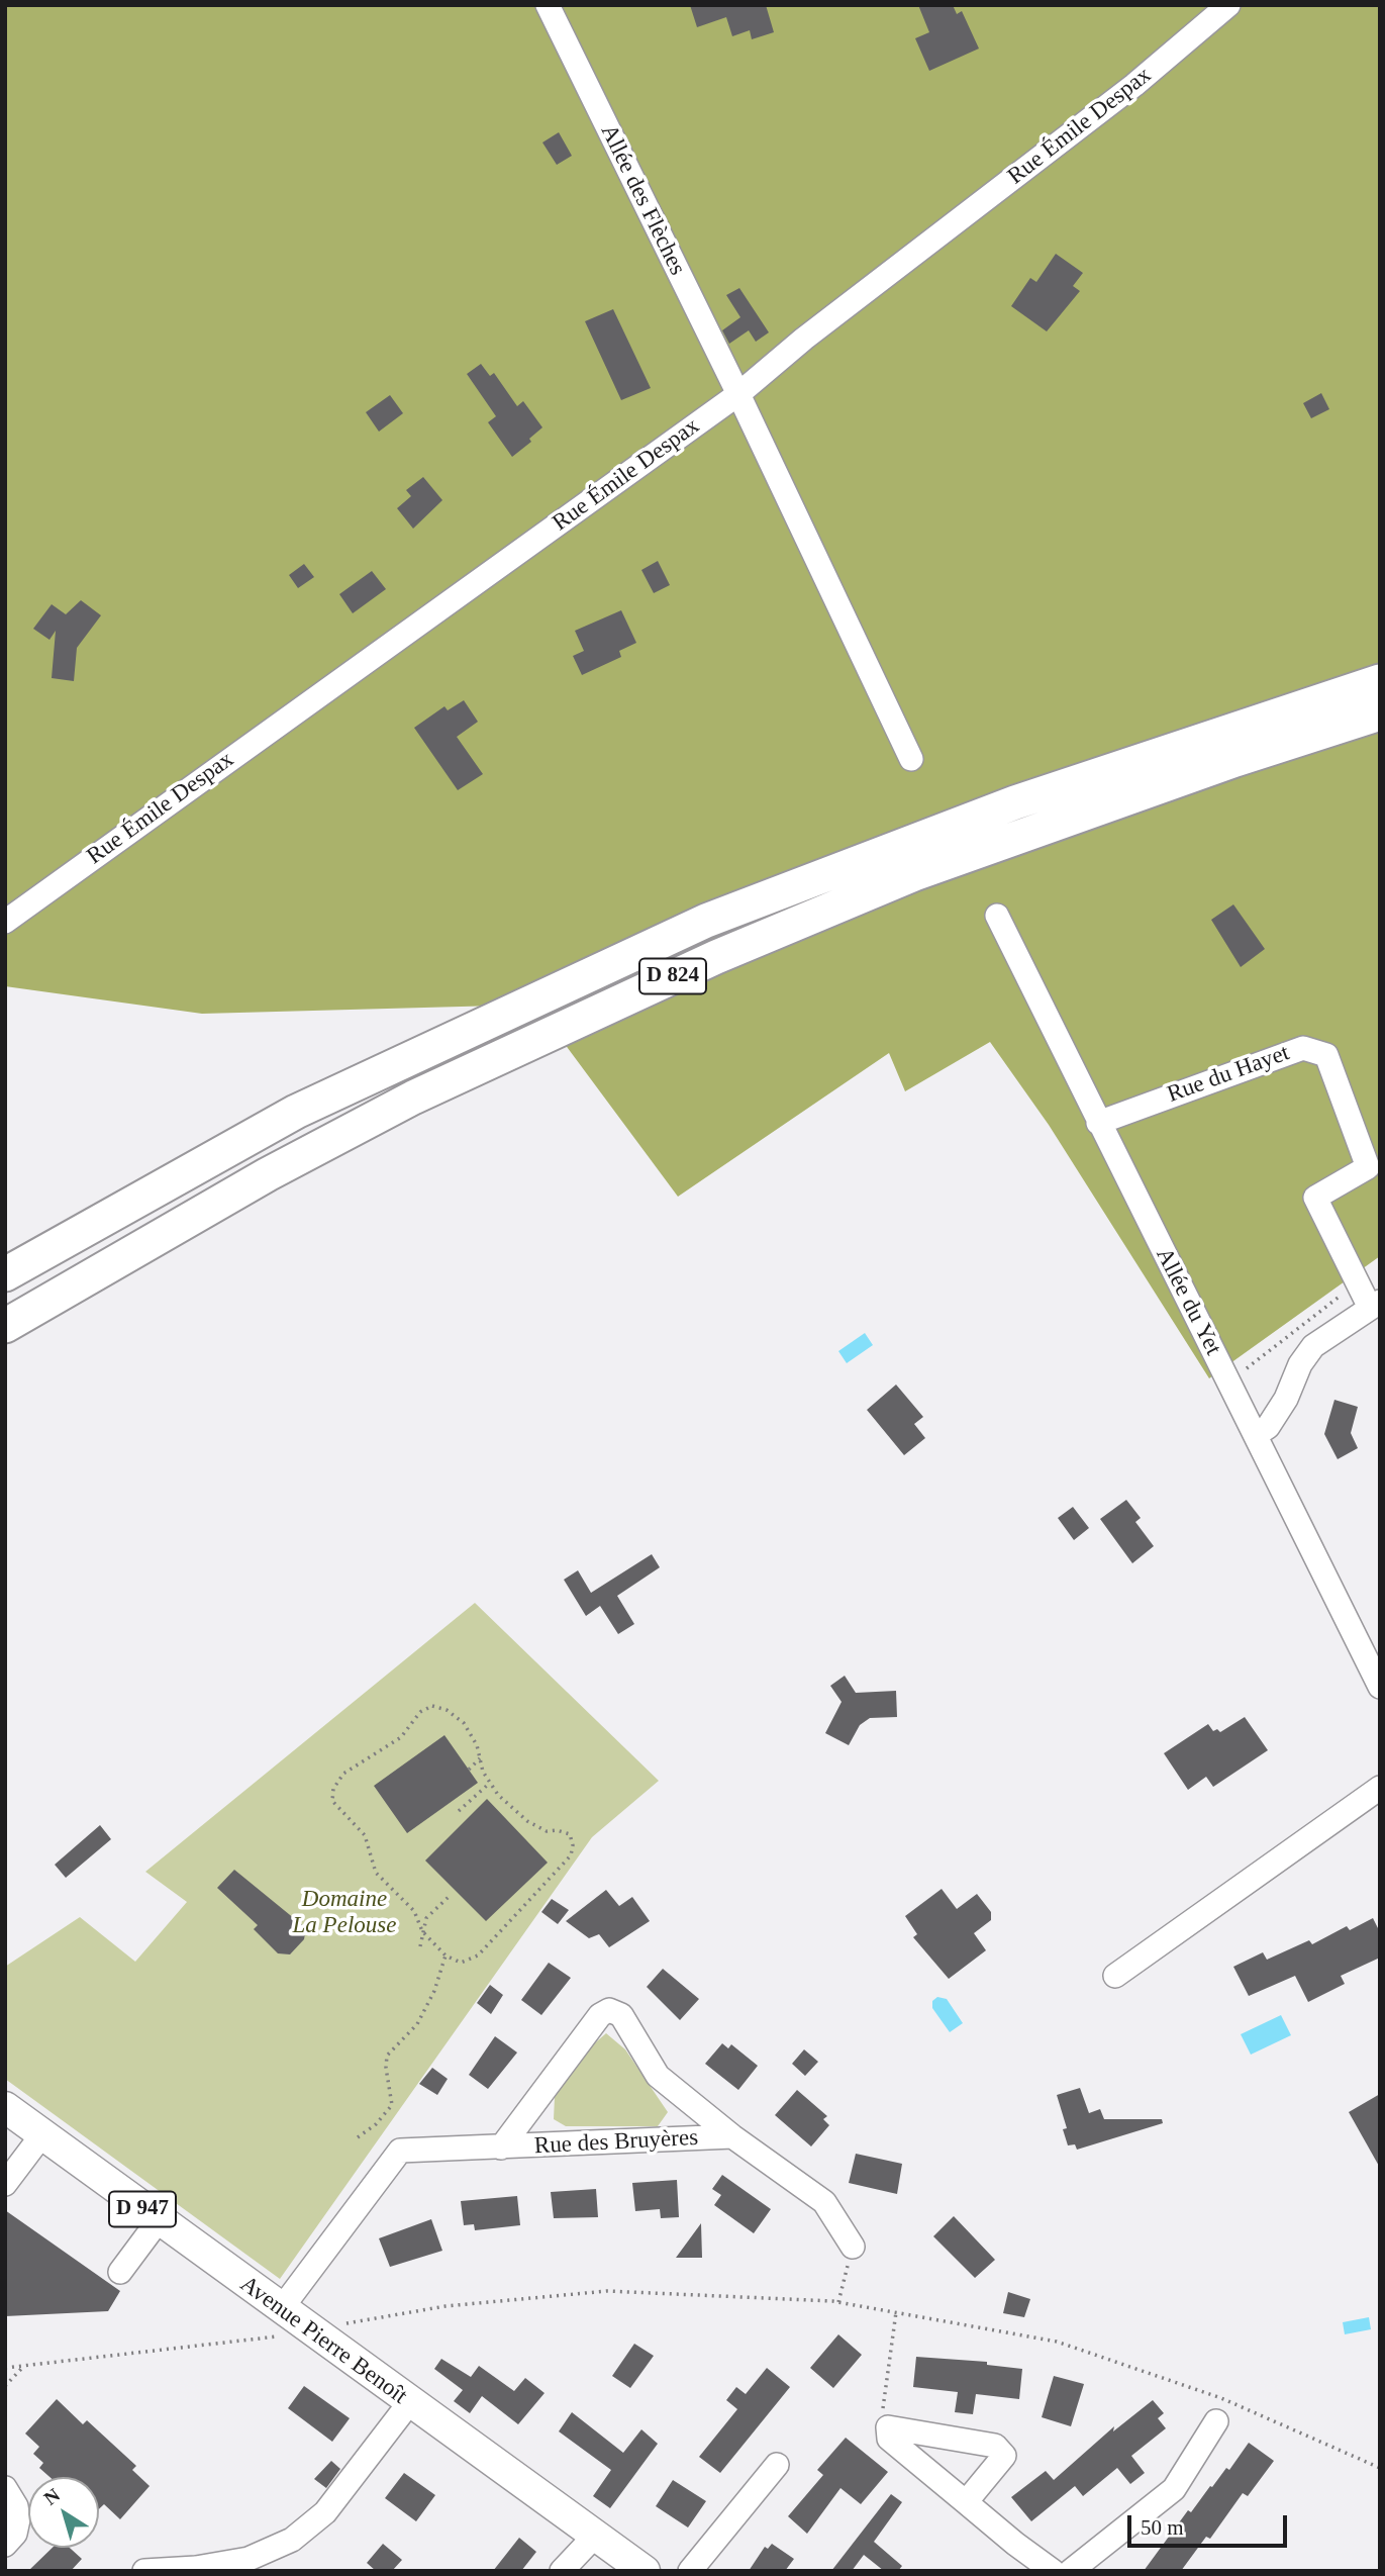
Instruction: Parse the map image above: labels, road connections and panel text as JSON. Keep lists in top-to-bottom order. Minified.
{"streets":{"highway":["D 824"],"main road":["D 947","Avenue Pierre Benoît"],"street":["Rue Émile Despax","Allée des Flèches","Rue du Hayet","Allée du Yet","Rue des Bruyères"]},"crossings":[["Rue Émile Despax","Allée des Flèches"],["Rue du Hayet","Allée du Yet"],["Rue des Bruyères","Avenue Pierre Benoît"]],"parks":["Domaine La Pelouse"],"scale_bar":"50 m","north":"top left"}
